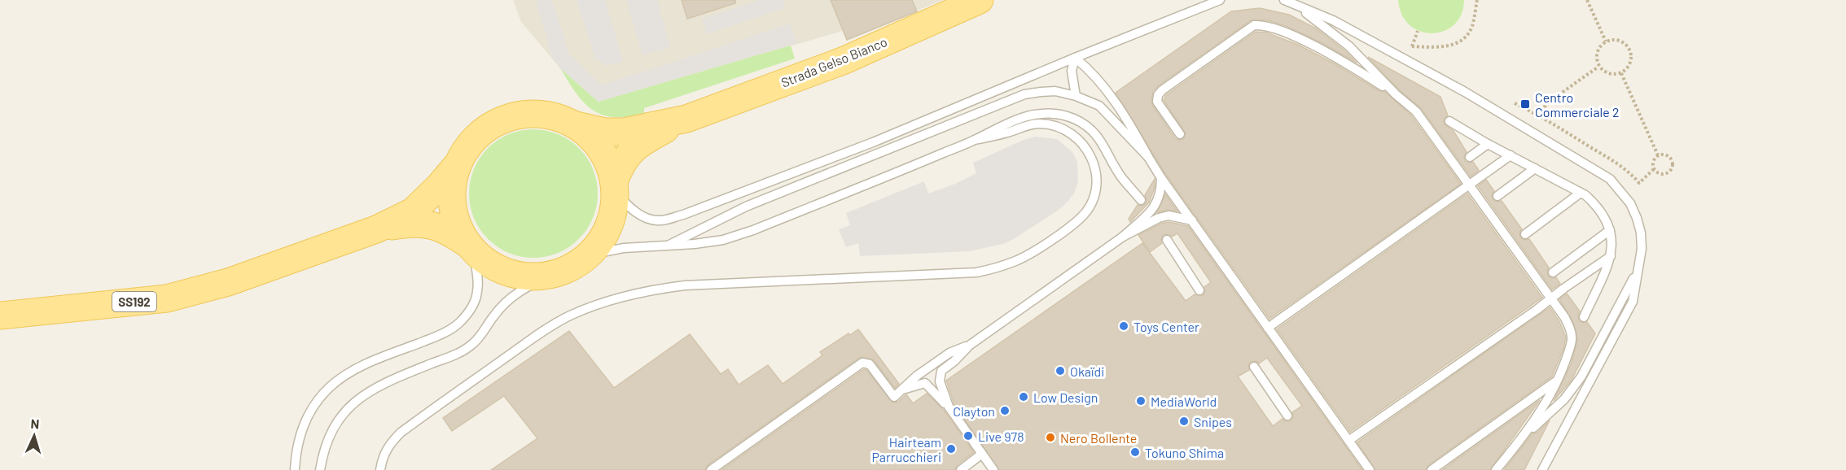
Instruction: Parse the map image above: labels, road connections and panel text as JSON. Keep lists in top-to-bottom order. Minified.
{"streets":{"main road":["Strada Gelso Bianco","SS192"]},"places":{"transit":["Centro Commerciale 2"],"other":["Toys Center","Okaïdi","Low Design","MediaWorld","Clayton","Snipes","Live 978","Nero Bollente","Hairteam Parrucchieri","Tokuno Shima"]},"north":"top"}
